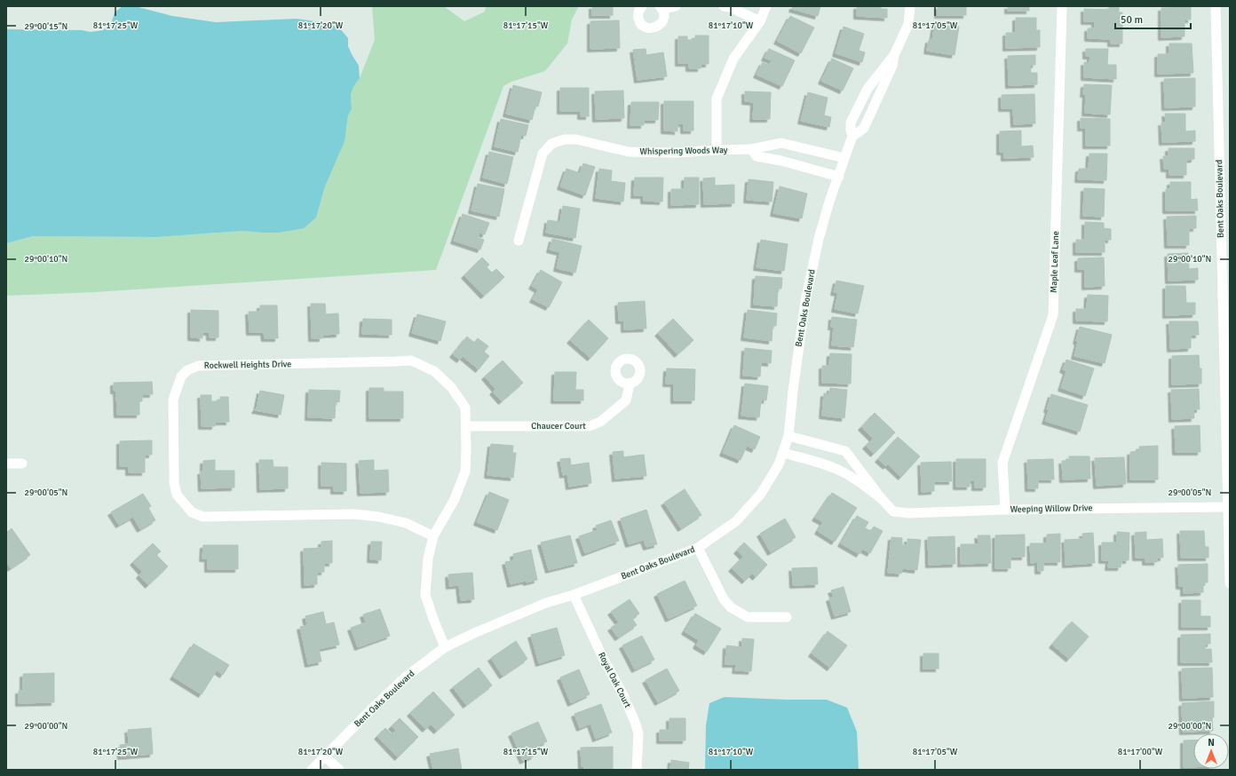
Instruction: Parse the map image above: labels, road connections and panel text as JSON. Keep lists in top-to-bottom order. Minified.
{"streets":{"street":["Whispering Woods Way","Bent Oaks Boulevard","Maple Leaf Lane","Rockwell Heights Drive","Chaucer Court","Weeping Willow Drive","Royal Oak Court"]},"crossings":[["Whispering Woods Way","Bent Oaks Boulevard"],["Bent Oaks Boulevard","Rockwell Heights Drive"],["Bent Oaks Boulevard","Weeping Willow Drive"],["Bent Oaks Boulevard","Royal Oak Court"],["Maple Leaf Lane","Weeping Willow Drive"],["Rockwell Heights Drive","Chaucer Court"]],"scale_bar":"50 m","north":"top","coordinates":["81°17'25\"W","81°17'20\"W","81°17'15\"W","81°17'10\"W","81°17'05\"W","29°00'15\"N","29°00'10\"N","29°00'05\"N","29°00'00\"N","81°17'00\"W"]}
